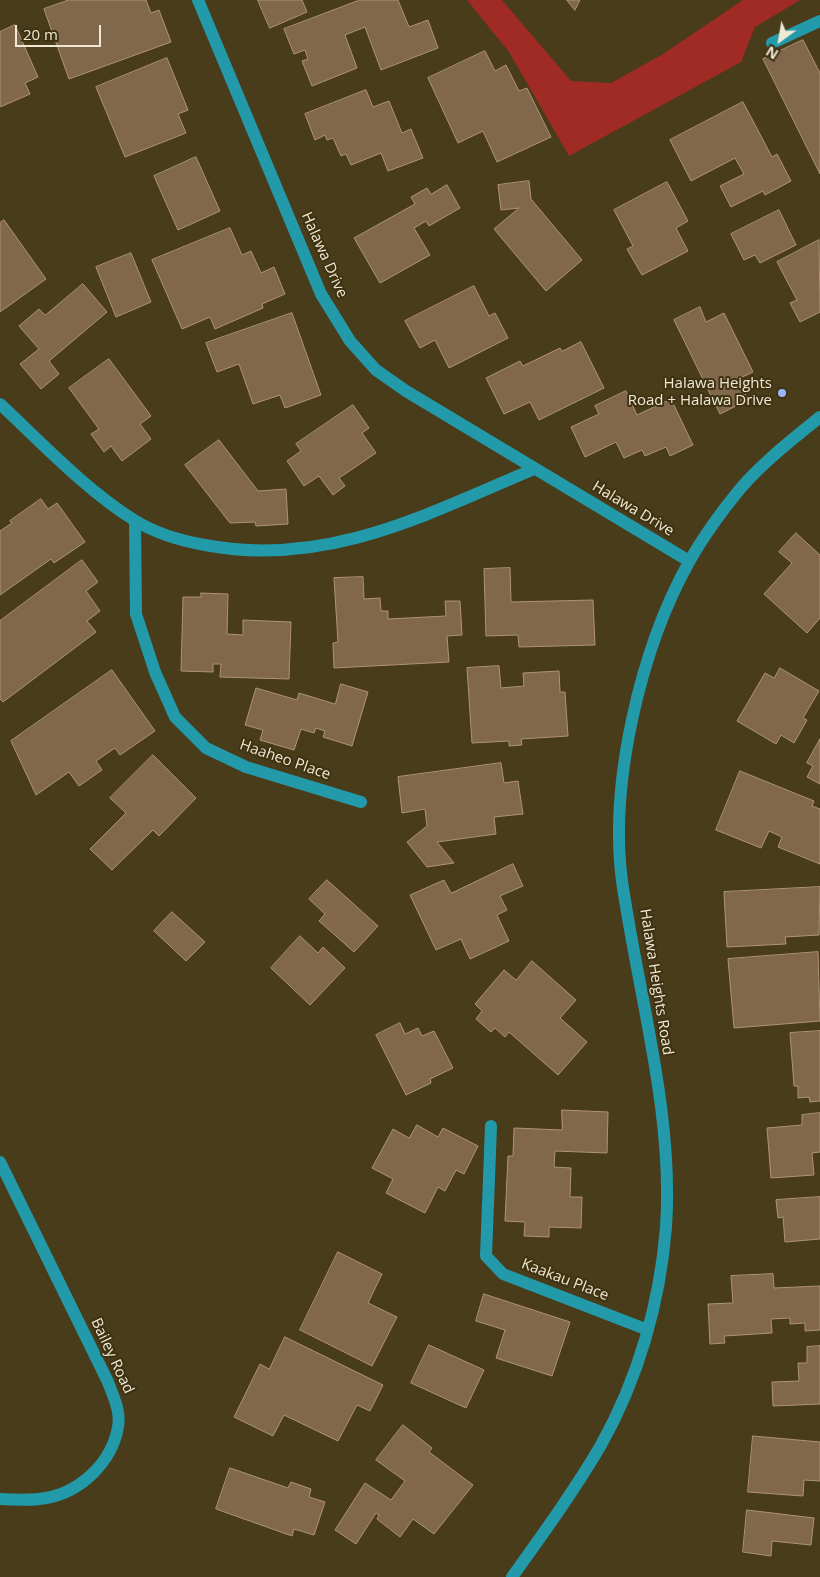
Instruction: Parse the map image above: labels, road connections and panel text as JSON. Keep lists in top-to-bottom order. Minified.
{"streets":{"street":["Halawa Drive","Haaheo Place","Halawa Heights Road","Kaakau Place","Bailey Road"]},"crossings":[["Halawa Drive","Halawa Heights Road"],["Halawa Heights Road","Kaakau Place"]],"places":["Halawa Heights Road + Halawa Drive"],"scale_bar":"20 m","north":"bottom left"}
